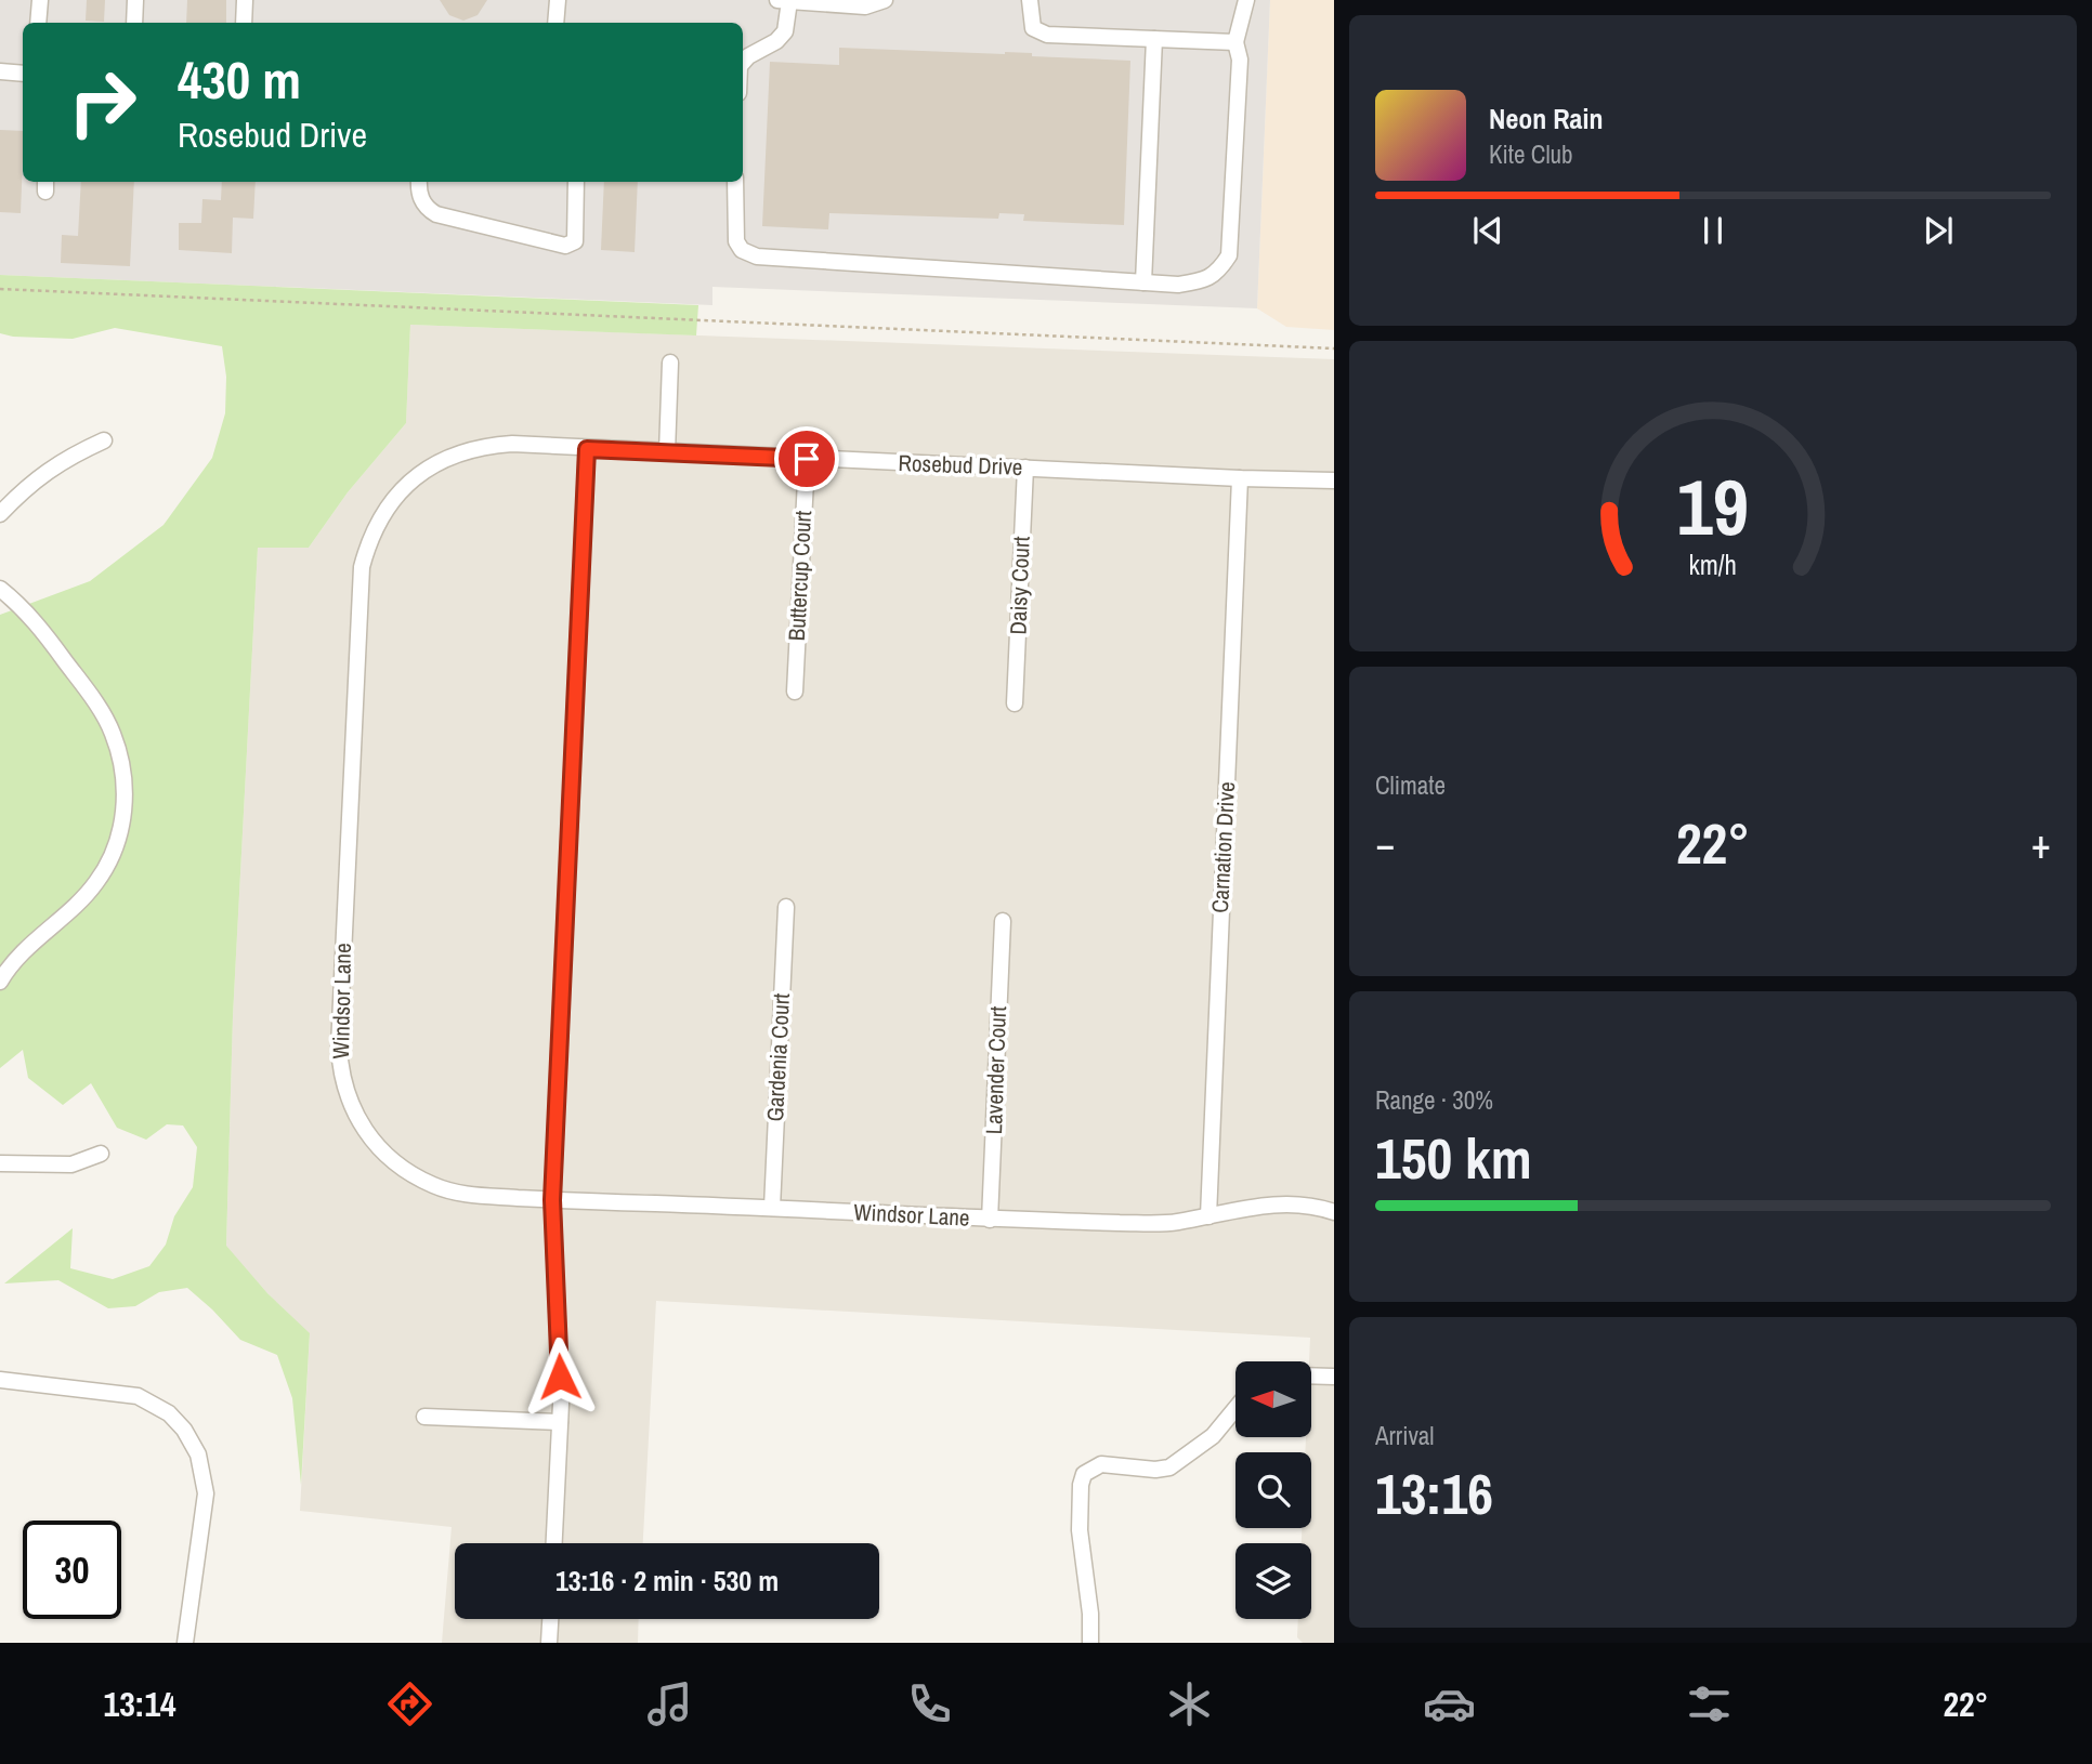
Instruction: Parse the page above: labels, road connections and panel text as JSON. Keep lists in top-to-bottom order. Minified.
{"streets":{"street":["Rosebud Drive","Buttercup Court","Daisy Court","Carnation Drive","Windsor Lane","Gardenia Court","Lavender Court"]},"crossings":[["Rosebud Drive","Buttercup Court"],["Rosebud Drive","Daisy Court"],["Rosebud Drive","Carnation Drive"],["Rosebud Drive","Windsor Lane"],["Carnation Drive","Windsor Lane"],["Windsor Lane","Gardenia Court"],["Windsor Lane","Lavender Court"]],"north":"left","page":{"turn":["430 m","Rosebud Drive"],"song":["Neon Rain","Kite Club"],"tile":["Climate",["Range · 30%","150 km"],["Arrival","13:16"]],"heat":["−","22°","+"],"limit":"30","trip":"13:16 · 2 min · 530 m","tabs":["13:14","22°"],"gauge":["19","km/h"]}}
